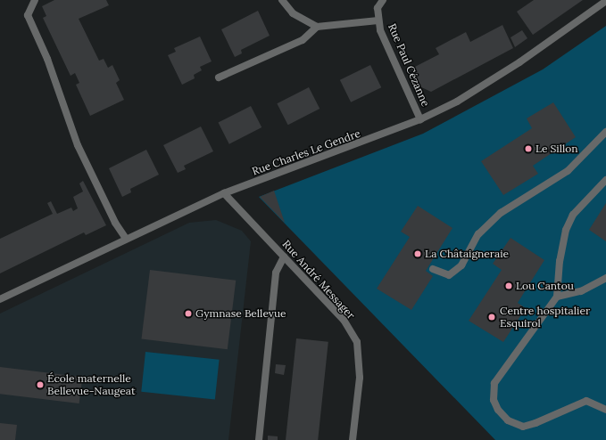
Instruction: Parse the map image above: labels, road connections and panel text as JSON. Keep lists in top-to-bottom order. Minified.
{"streets":{"street":["Rue Paul Cézanne","Rue Charles Le Gendre","Rue André Messager"]},"crossings":[["Rue Paul Cézanne","Rue Charles Le Gendre"],["Rue Charles Le Gendre","Rue André Messager"]],"places":["Le Sillon","La Châtaigneraie","Lou Cantou","Gymnase Bellevue","Centre hospitalier Esquirol","École maternelle Bellevue-Naugeat"]}
